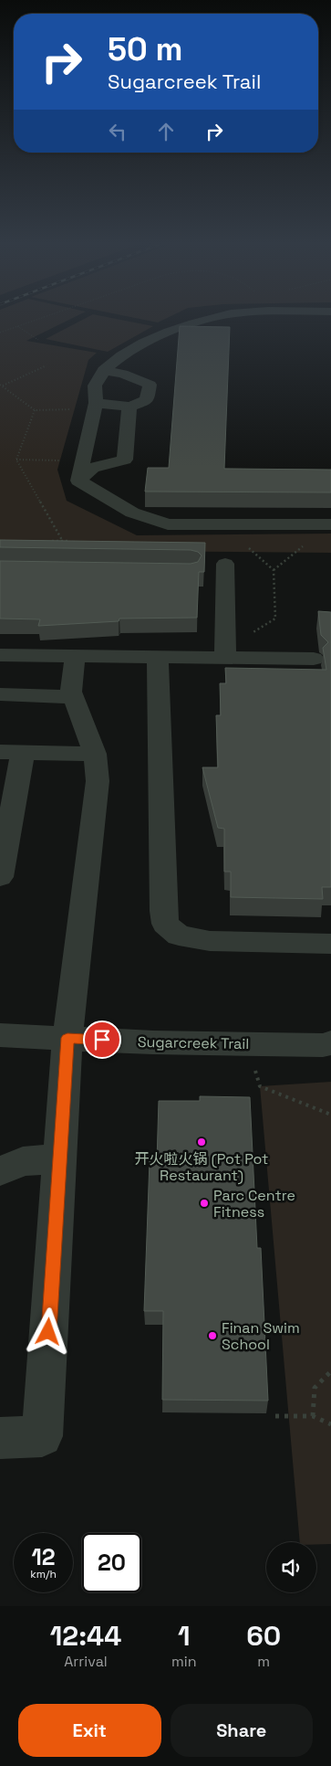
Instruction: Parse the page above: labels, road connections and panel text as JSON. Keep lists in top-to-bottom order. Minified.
{"streets":{"street":["Sugarcreek Trail"]},"places":["开火啦火锅 (Pot Pot Restaurant)","Parc Centre Fitness","Finan Swim School"],"page":{"turn":["50 m","Sugarcreek Trail"],"speed":"12 km/h","limit":"20","eta":["12:44","Arrival","1","min","60","m"],"buttons":["Exit","Share"]}}
